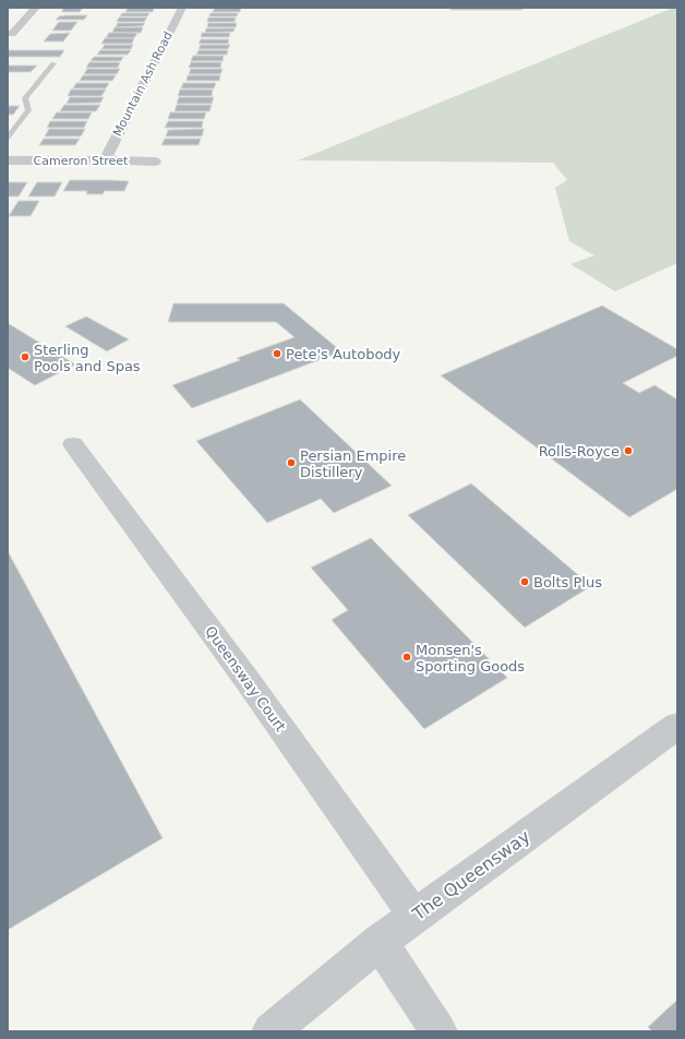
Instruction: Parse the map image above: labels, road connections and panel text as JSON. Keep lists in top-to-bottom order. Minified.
{"streets":{"street":["Mountain Ash Road","Cameron Street","Queensway Court","The Queensway"]},"crossings":[["Mountain Ash Road","Cameron Street"],["Queensway Court","The Queensway"]],"places":["Pete's Autobody","Sterling Pools and Spas","Rolls-Royce","Persian Empire Distillery","Bolts Plus","Monsen's Sporting Goods"]}
